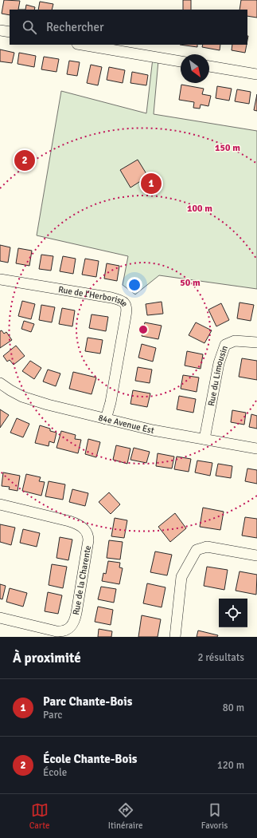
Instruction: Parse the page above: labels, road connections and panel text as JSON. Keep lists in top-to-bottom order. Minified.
{"streets":{"street":["Rue de l'Herboriste","Rue du Limousin","84e Avenue Est","Rue de la Charente"]},"crossings":[["Rue de l'Herboriste","84e Avenue Est"],["Rue du Limousin","84e Avenue Est"]],"north":"bottom right","page":{"search":"Rechercher","pins":["2","1"],"heading":["À proximité","2 résultats"],"list":[{"mark":"1","name":"Parc Chante-Bois","note":"Parc","value":"80 m"},{"mark":"2","name":"École Chante-Bois","note":"École","value":"120 m"}],"nav":["Carte","Itinéraire","Favoris"]},"rings":["150 m","100 m","50 m"]}
